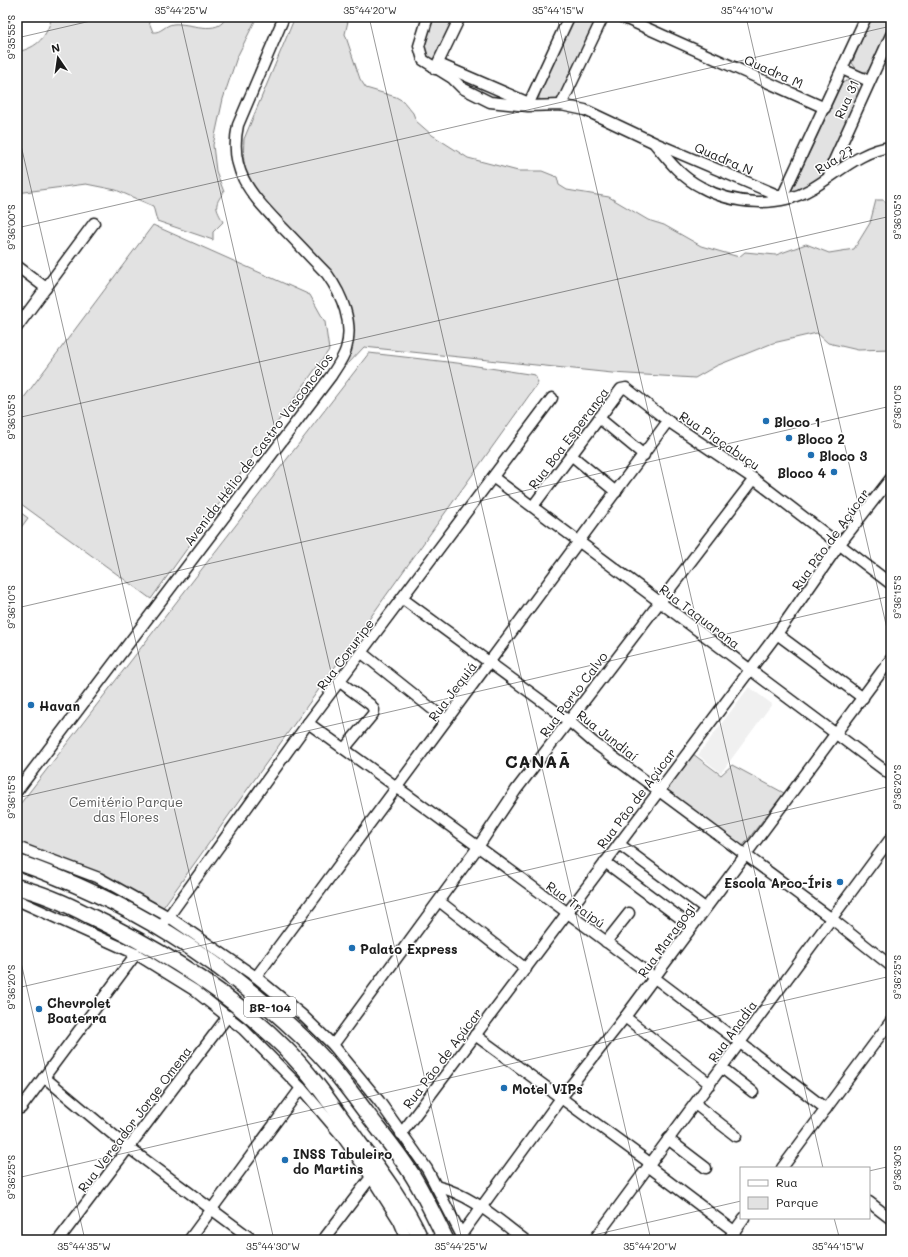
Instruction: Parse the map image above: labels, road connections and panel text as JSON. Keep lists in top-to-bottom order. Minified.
{"streets":{"highway":["BR-104"],"street":["Quadra M","Rua 31","Quadra N","Rua 27","Rua Boa Esperança","Rua Piaçabuçu","Avenida Hélio de Castro Vasconcelos","Rua Pão de Açúcar","Rua Taquarana","Rua Coruripe","Rua Jequiá","Rua Porto Calvo","Rua Jundiaí","Rua Traipú","Rua Maragogi","Rua Anadia","Rua Vereador Jorge Omena"]},"crossings":[["Rua 31","Rua 27"],["Quadra N","Rua 27"],["Rua Boa Esperança","Rua Piaçabuçu"],["Rua Boa Esperança","Rua Taquarana"],["Rua Piaçabuçu","Rua Pão de Açúcar"],["Rua Piaçabuçu","Rua Jequiá"],["Rua Piaçabuçu","Rua Porto Calvo"],["Rua Pão de Açúcar","Rua Taquarana"],["Rua Pão de Açúcar","Rua Jundiaí"],["Rua Pão de Açúcar","Rua Traipú"],["Rua Taquarana","Rua Coruripe"],["Rua Taquarana","Rua Jequiá"],["Rua Taquarana","Rua Porto Calvo"],["Rua Taquarana","Rua Maragogi"],["Rua Coruripe","Rua Jundiaí"],["Rua Coruripe","Rua Traipú"],["Rua Coruripe","BR-104"],["Rua Jequiá","Rua Jundiaí"],["Rua Jequiá","Rua Traipú"],["Rua Porto Calvo","Rua Jundiaí"],["Rua Porto Calvo","Rua Traipú"],["Rua Jundiaí","Rua Maragogi"],["Rua Jundiaí","Rua Anadia"],["Rua Traipú","Rua Maragogi"],["Rua Traipú","Rua Anadia"]],"districts":["CANAÃ"],"parks":["Cemitério Parque das Flores"],"places":["Bloco 1","Bloco 2","Bloco 3","Bloco 4","Havan","Escola Arco-Íris","Palato Express","Chevrolet Boaterra","Motel VIPs","INSS Tabuleiro do Martins"],"legend":["Rua","Parque"],"north":"top","coordinates":["35°44'25\"W","35°44'20\"W","35°44'15\"W","35°44'10\"W","9°35'55\"S","9°36'05\"S","9°36'00\"S","9°36'10\"S","9°36'15\"S","9°36'20\"S","9°36'25\"S","9°36'30\"S","35°44'35\"W","35°44'30\"W"]}
